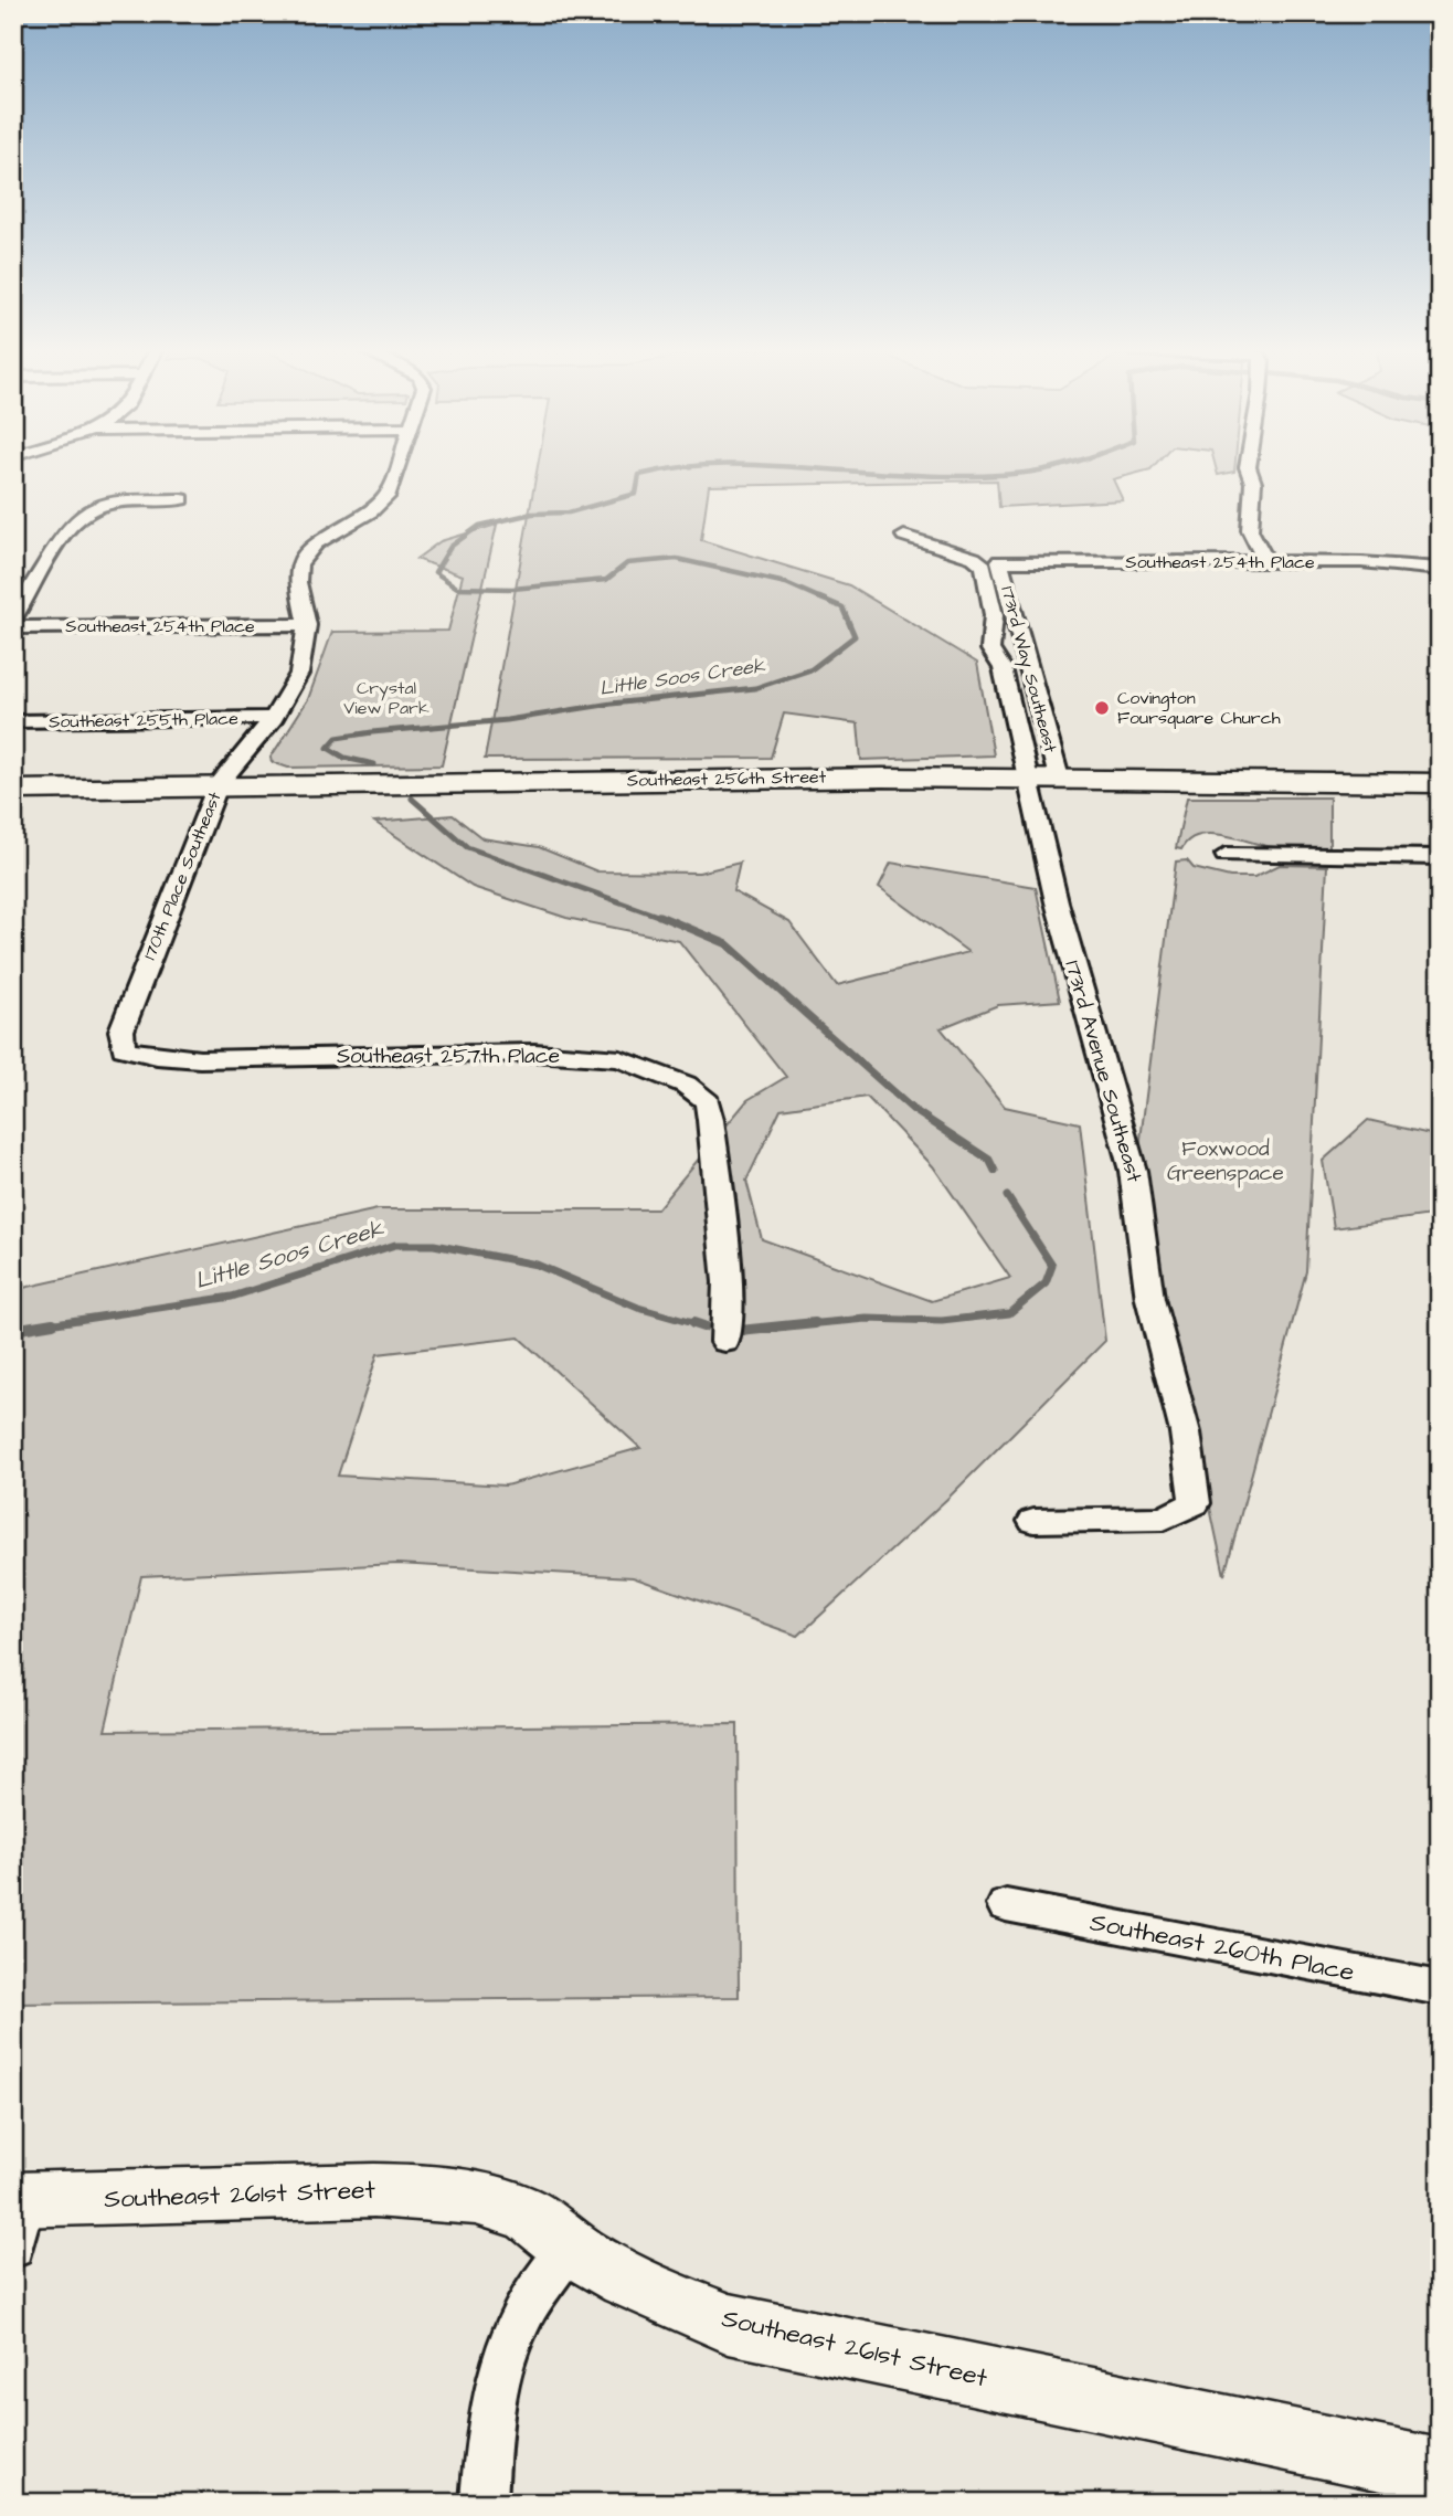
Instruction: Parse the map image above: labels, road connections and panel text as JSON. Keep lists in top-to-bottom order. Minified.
{"streets":{"main road":["Southeast 256th Street","Southeast 261st Street"],"street":["Southeast 254th Place","173rd Way Southeast","Southeast 255th Place","170th Place Southeast","Southeast 257th Place","173rd Avenue Southeast","Southeast 260th Place"]},"crossings":[["Southeast 254th Place","173rd Way Southeast"],["Southeast 254th Place","170th Place Southeast"],["173rd Way Southeast","Southeast 256th Street"],["Southeast 255th Place","170th Place Southeast"],["Southeast 256th Street","170th Place Southeast"],["Southeast 256th Street","173rd Avenue Southeast"],["170th Place Southeast","Southeast 257th Place"]],"water":["Little Soos Creek"],"parks":["Crystal View Park","Foxwood Greenspace"],"places":["Covington Foursquare Church"]}
